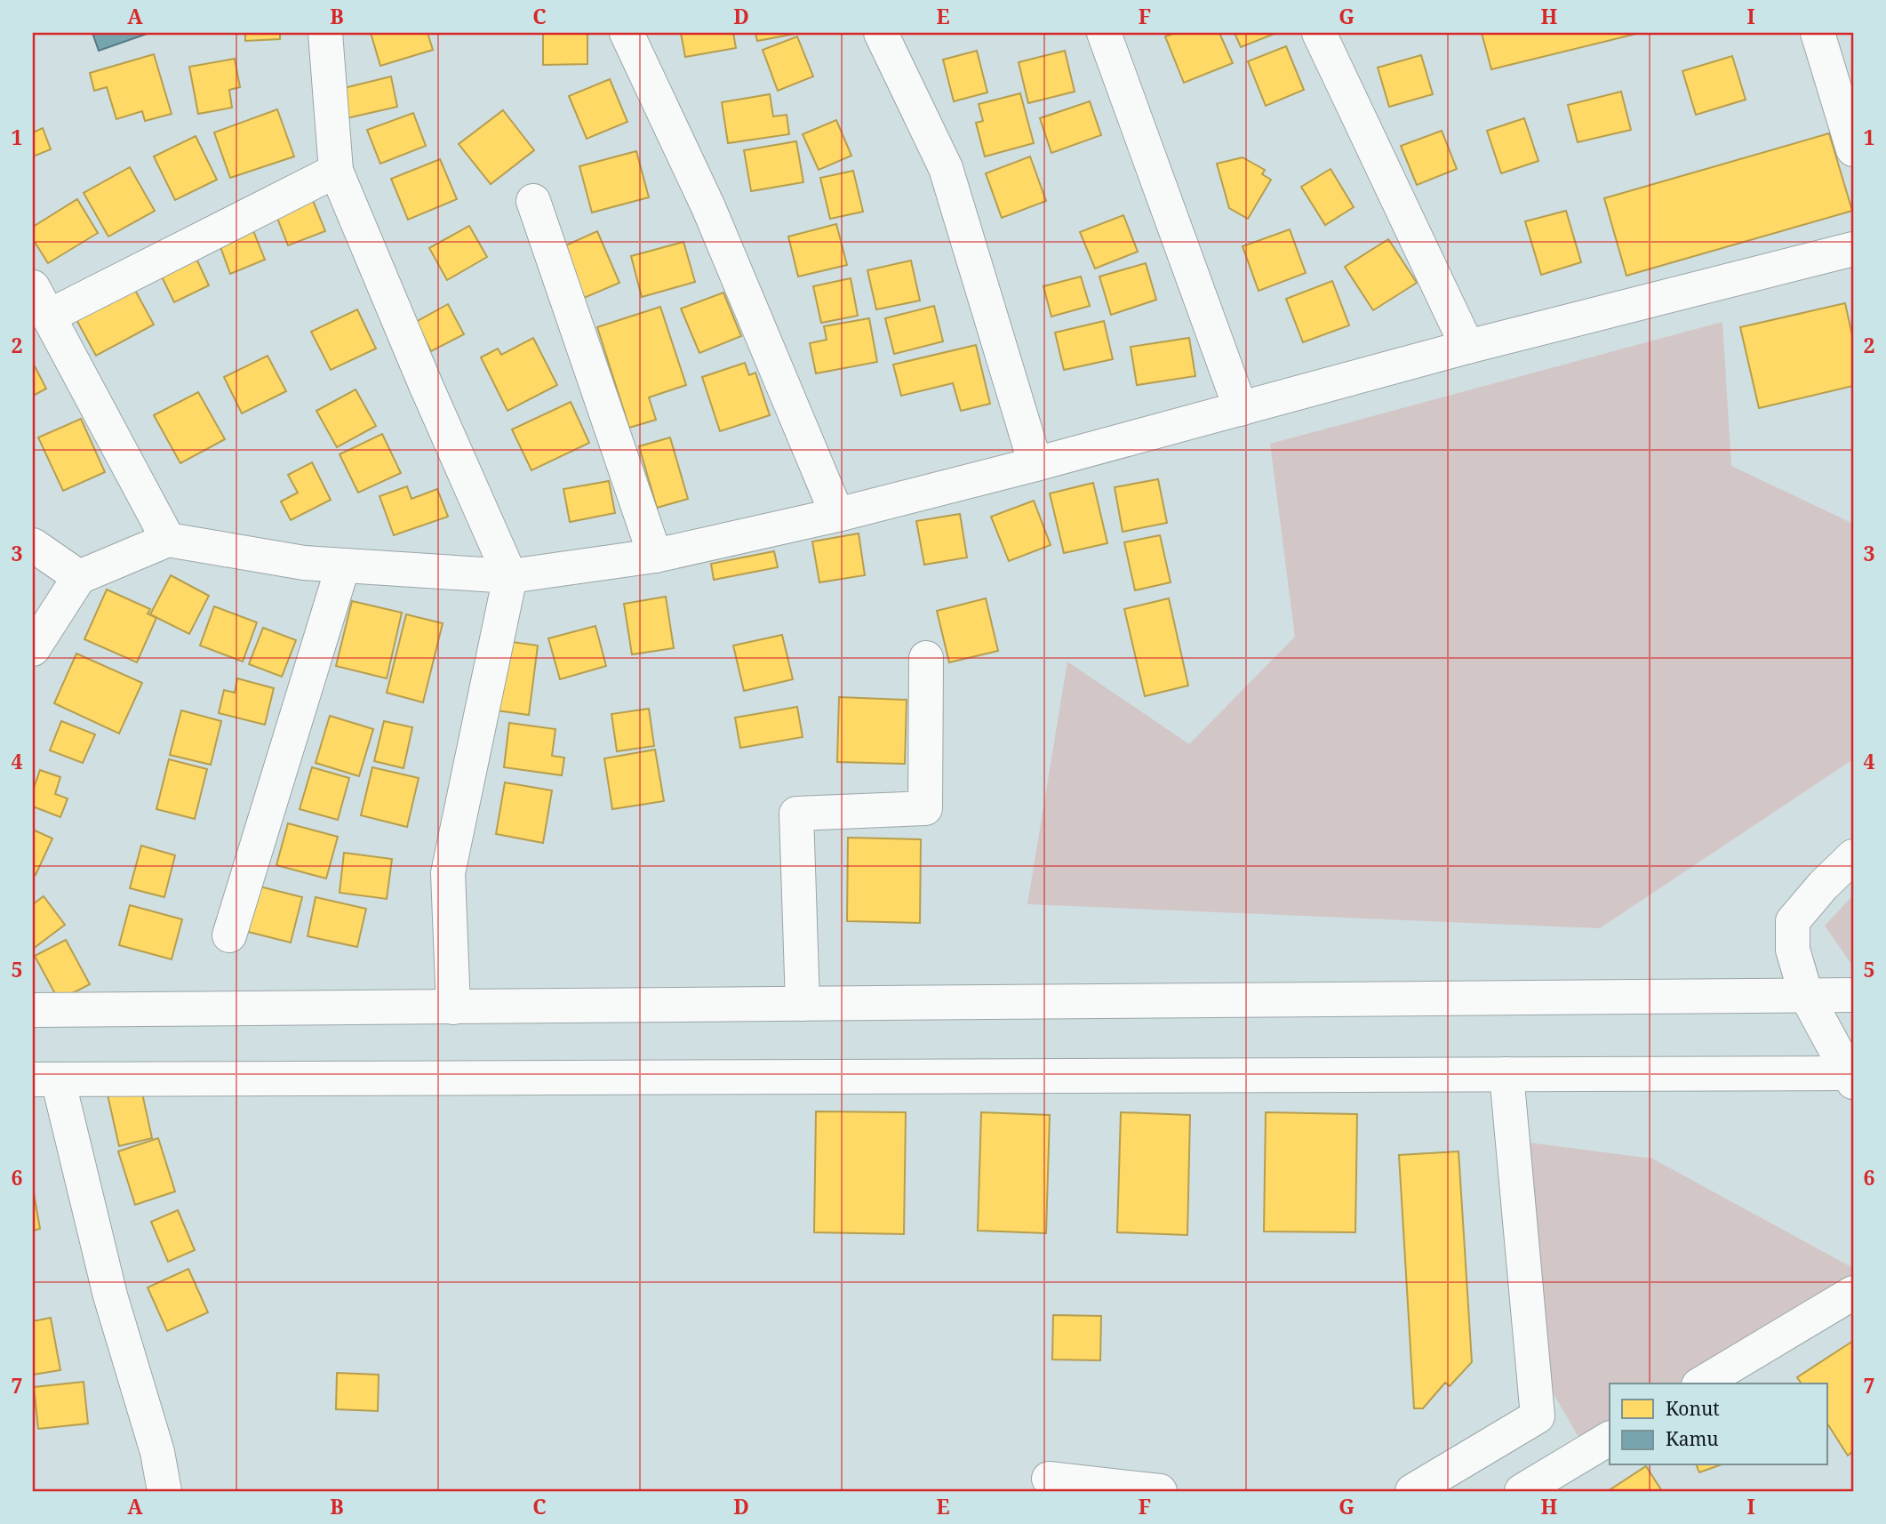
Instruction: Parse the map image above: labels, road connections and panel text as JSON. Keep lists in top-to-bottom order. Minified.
{"legend":["Konut","Kamu"],"grid":{"columns":["A","B","C","D","E","F","G","H","I"],"rows":["1","2","3","4","5","6","7"]}}
